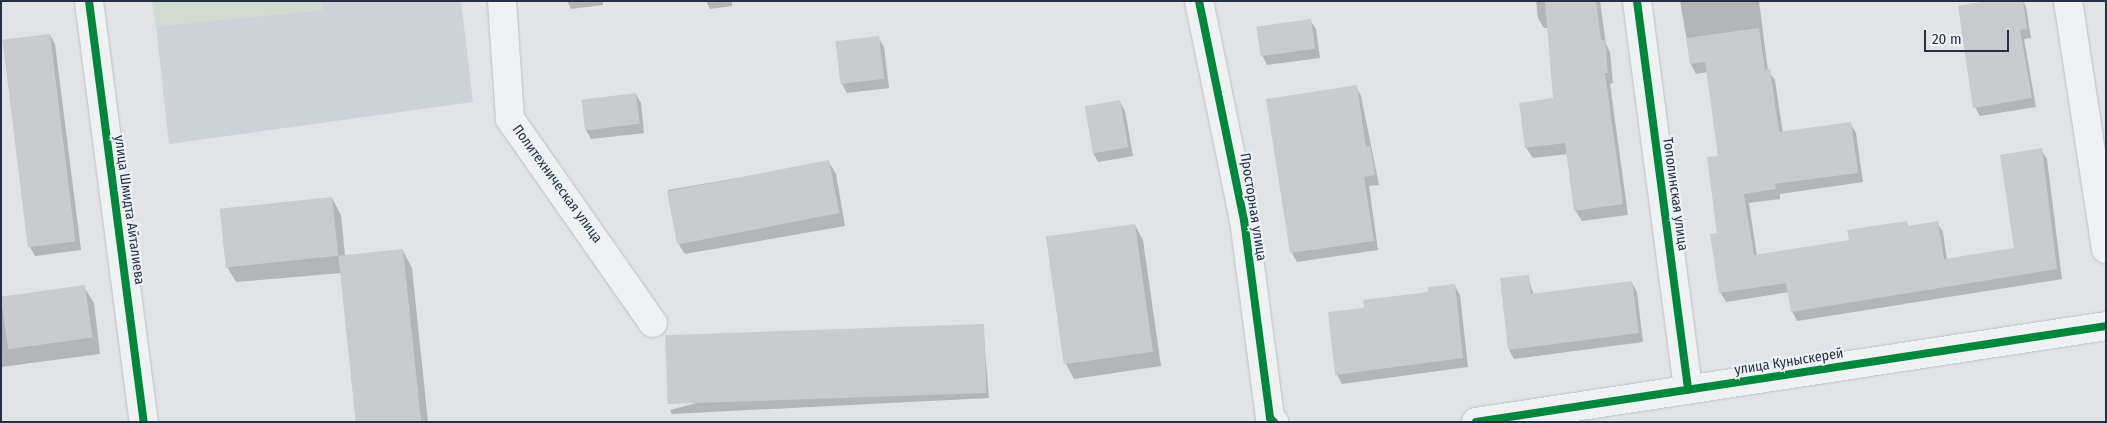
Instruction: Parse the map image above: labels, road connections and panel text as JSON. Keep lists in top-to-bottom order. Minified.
{"streets":{"street":["Политехническая улица","Тополинская улица","Просторная улица","улица Шмидта Айталиева","улица Куныскерей"]},"crossings":[["Тополинская улица","улица Куныскерей"]],"scale_bar":"20 m"}
